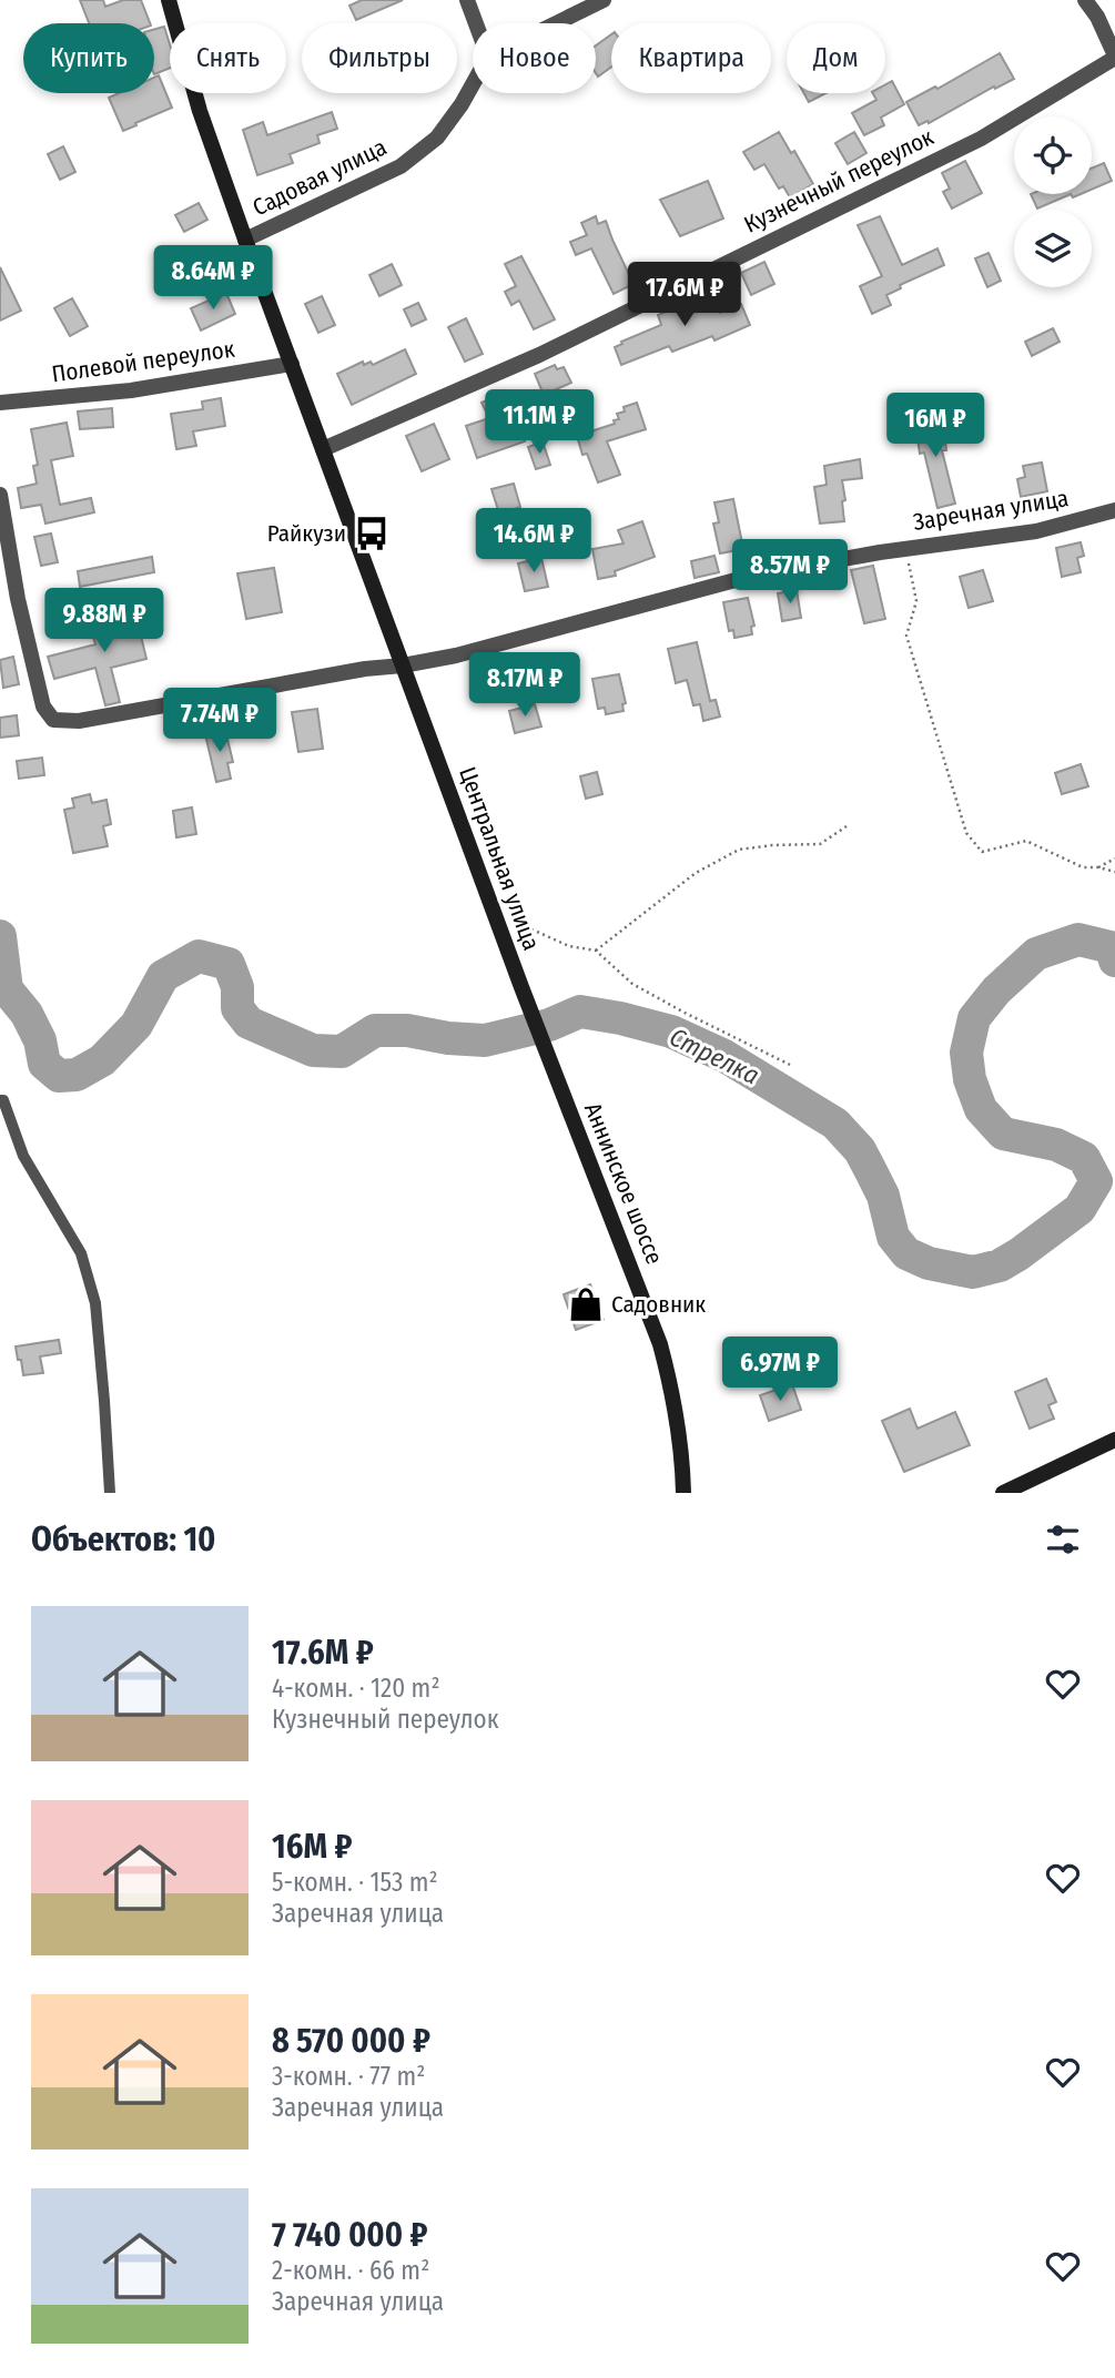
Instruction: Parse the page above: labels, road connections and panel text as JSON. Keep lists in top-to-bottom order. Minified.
{"streets":{"main road":["Центральная улица","Аннинское шоссе"],"street":["Садовая улица","Кузнечный переулок","Полевой переулок","Заречная улица"]},"crossings":[["Садовая улица","Центральная улица"],["Кузнечный переулок","Центральная улица"],["Полевой переулок","Центральная улица"],["Заречная улица","Центральная улица"],["Центральная улица","Аннинское шоссе"]],"water":["Стрелка"],"places":{"bus stop":["Райкузи"],"shop":["Садовник"]},"page":{"chip":["Купить","Снять","Фильтры","Новое","Квартира","Дом"],"price":["8.64M ₽","17.6M ₽","11.1M ₽","16M ₽","14.6M ₽","8.57M ₽","9.88M ₽","8.17M ₽","7.74M ₽","6.97M ₽"],"heading":"Объектов: 10","list":[{"name":"17.6M ₽","note":"4-комн. · 120 m² · Кузнечный переулок"},{"name":"16M ₽","note":"5-комн. · 153 m² · Заречная улица"},{"name":"8 570 000 ₽","note":"3-комн. · 77 m² · Заречная улица"},{"name":"7 740 000 ₽","note":"2-комн. · 66 m² · Заречная улица"}]}}
